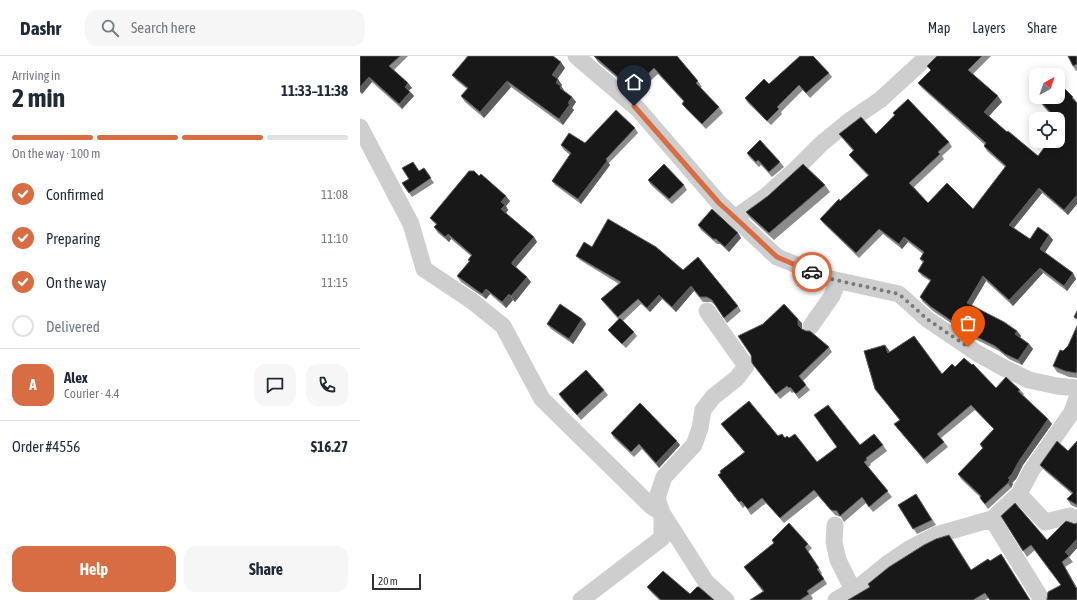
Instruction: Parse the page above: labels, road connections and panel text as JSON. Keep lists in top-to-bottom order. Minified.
{"scale_bar":"20 m","north":"top right","page":{"header":"Dashr","search":"Search here","nav":["Map","Layers","Share"],"heading":["2 min","Arriving in","11:33–11:38"],"panel":["Alex","Courier · 4.4","Order #4556","$16.27"],"bar":"On the way · 100 m","list":[["Confirmed","11:08"],["Preparing","11:10"],["On the way","11:15"],"Delivered"],"round":"A","buttons":["Help","Share"],"scale":"20 m"}}
